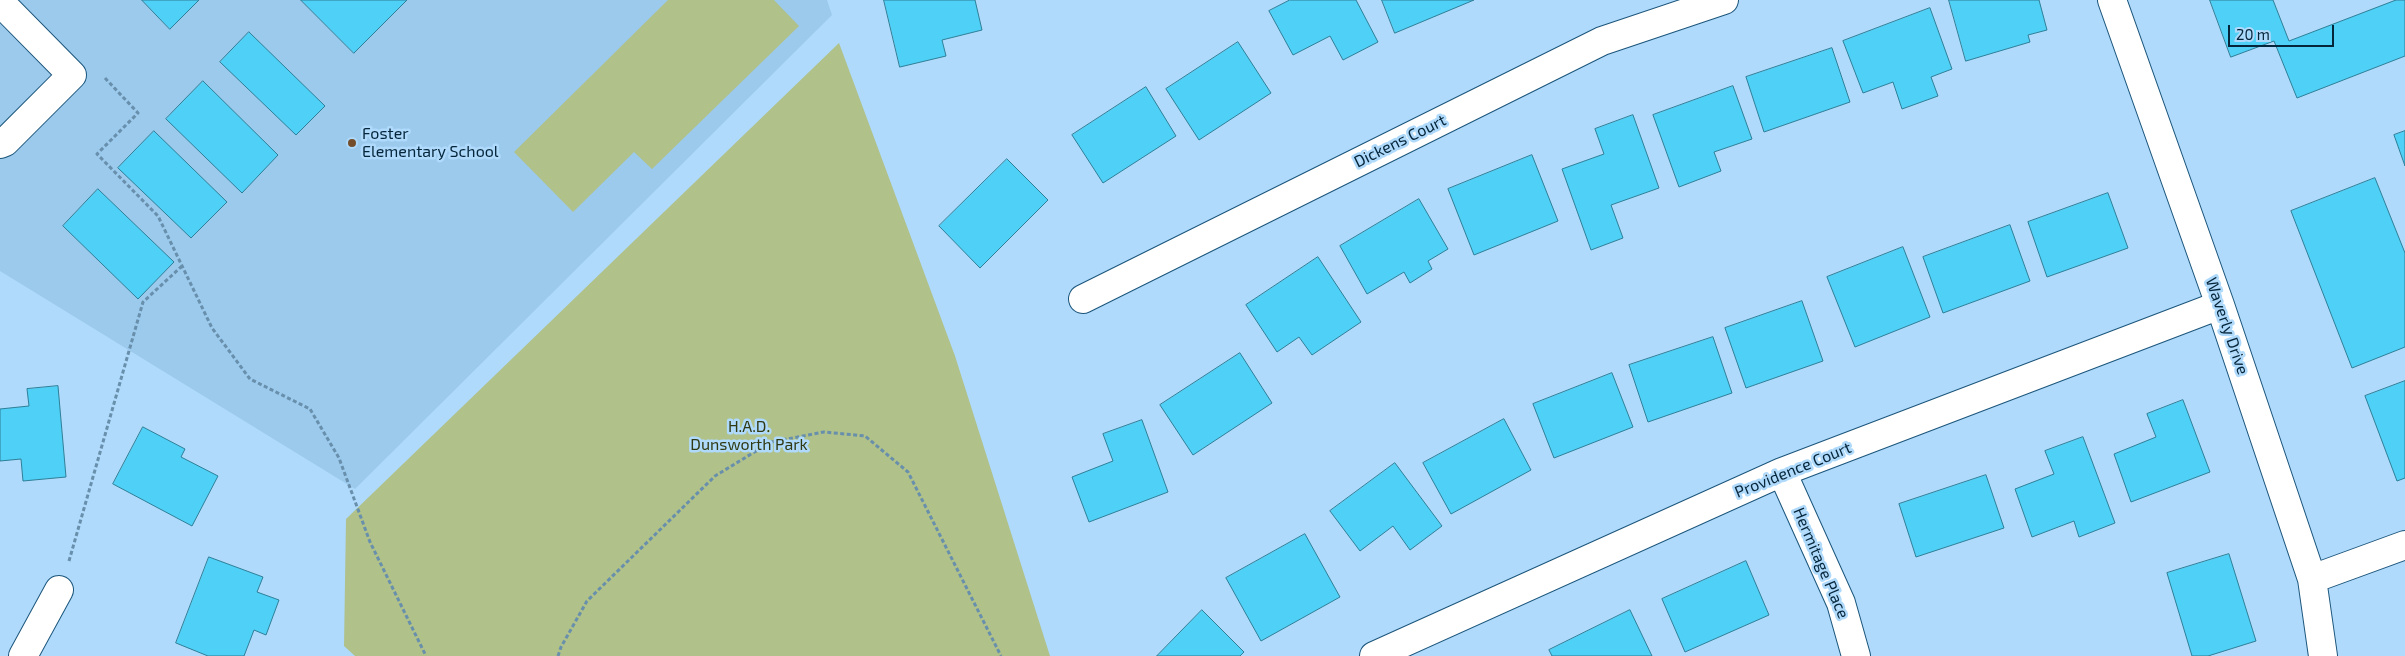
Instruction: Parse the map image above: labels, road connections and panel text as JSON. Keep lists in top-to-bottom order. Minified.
{"streets":{"street":["Dickens Court","Waverly Drive","Providence Court","Hermitage Place"]},"crossings":[["Waverly Drive","Providence Court"],["Providence Court","Hermitage Place"]],"parks":["H.A.D. Dunsworth Park"],"places":["Foster Elementary School"],"scale_bar":"20 m"}
